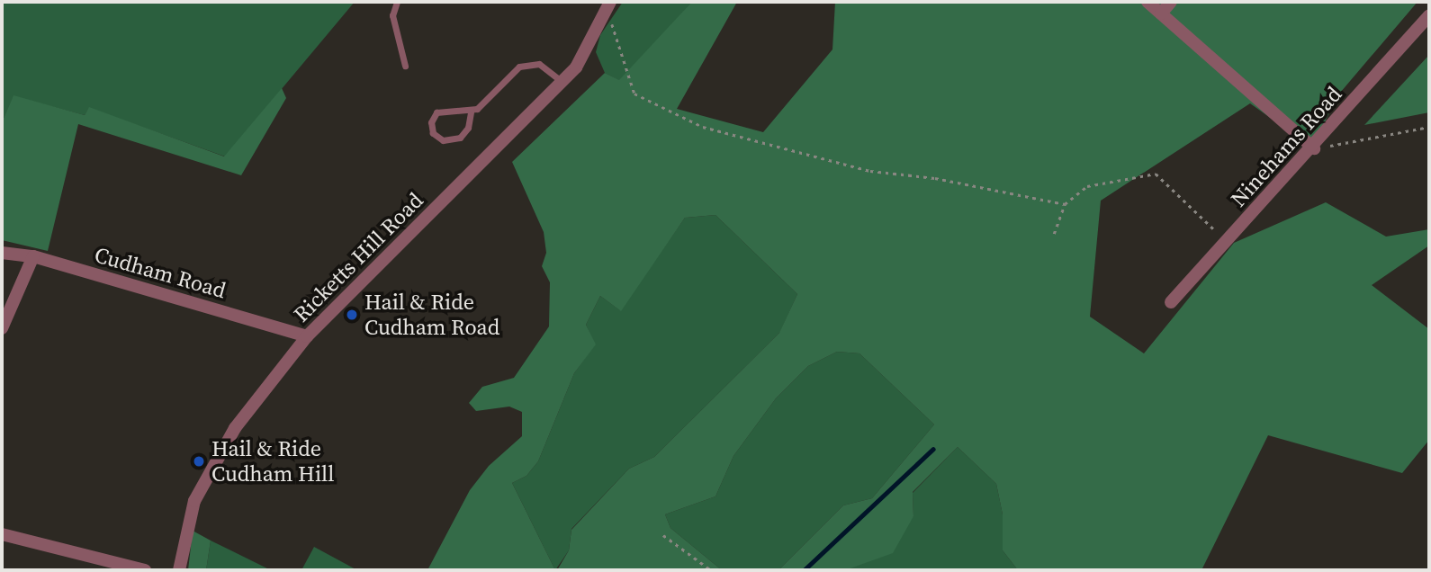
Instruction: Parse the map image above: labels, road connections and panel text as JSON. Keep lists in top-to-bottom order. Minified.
{"streets":{"street":["Ninehams Road","Ricketts Hill Road","Cudham Road"]},"crossings":[["Ricketts Hill Road","Cudham Road"]],"places":["Hail & Ride Cudham Road","Hail & Ride Cudham Hill"]}
